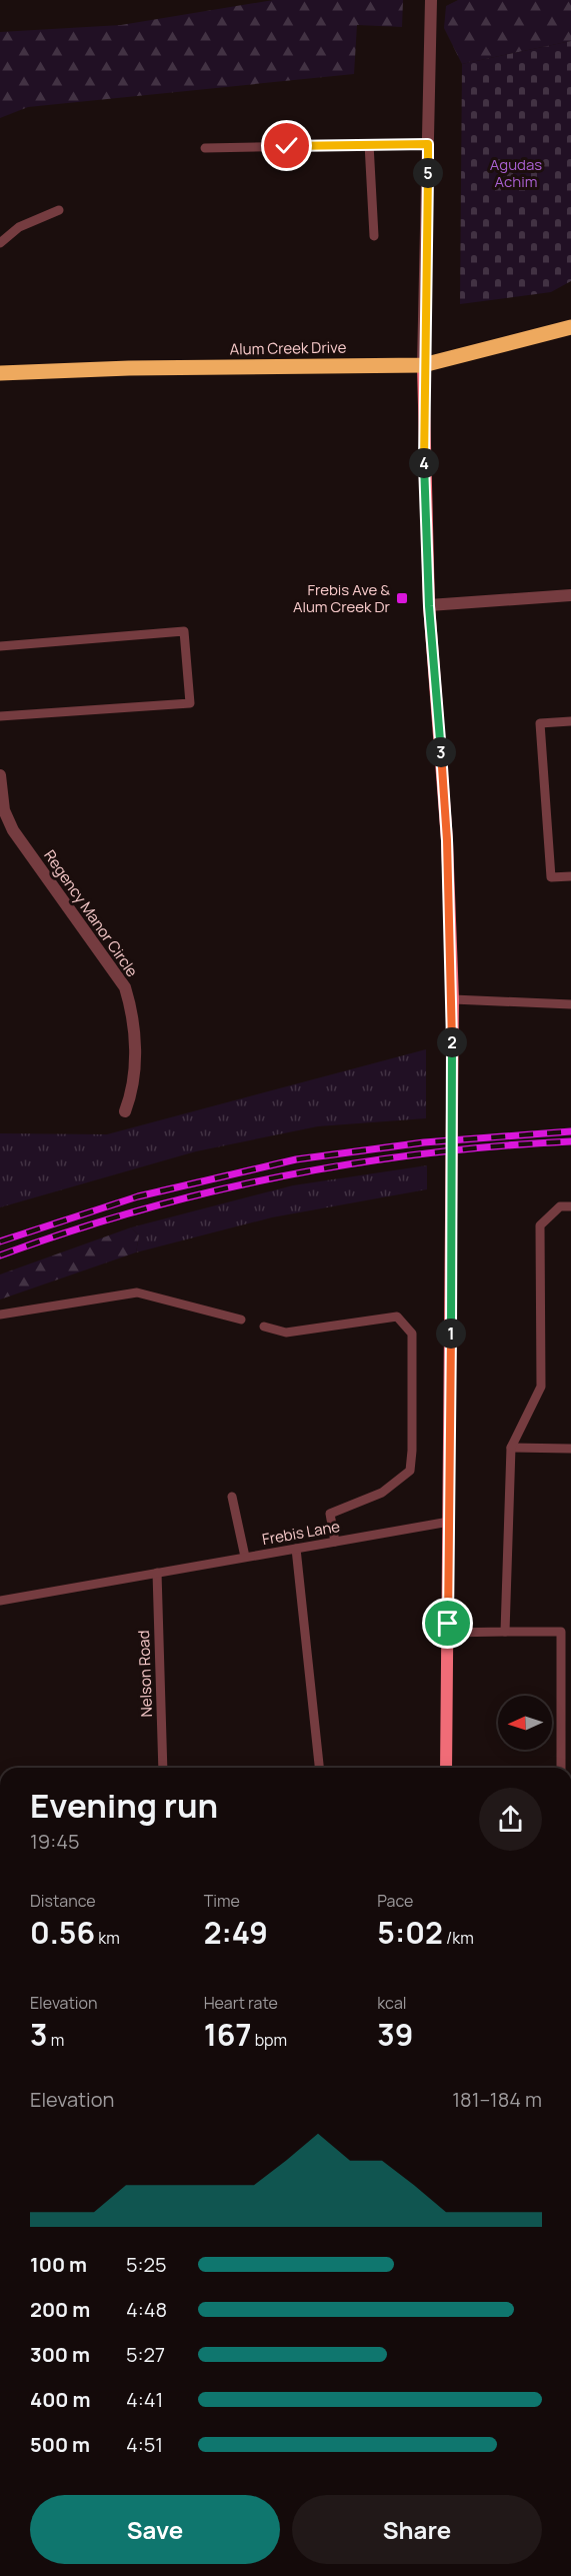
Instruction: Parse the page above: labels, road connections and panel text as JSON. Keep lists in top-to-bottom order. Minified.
{"streets":{"main road":["Alum Creek Drive"],"street":["Regency Manor Circle"],"lane":["Frebis Lane","Nelson Road"]},"crossings":[["Frebis Lane","Nelson Road"]],"parks":["Agudas Achim"],"places":{"transit":["Frebis Ave & Alum Creek Dr"]},"north":"left","page":{"pins":["5","4","3","2","1"],"heading":["Evening run","19:45"],"stats":[["Distance","0.56 km"],["Time","2:49"],["Pace","5:02 /km"],["Elevation","3 m"],["Heart rate","167 bpm"],["kcal","39"]],"chart":["Elevation","181–184 m"],"list":[{"name":"100 m","note":"5:25"},{"name":"200 m","note":"4:48"},{"name":"300 m","note":"5:27"},{"name":"400 m","note":"4:41"},{"name":"500 m","note":"4:51"}],"buttons":["Save","Share"]}}
